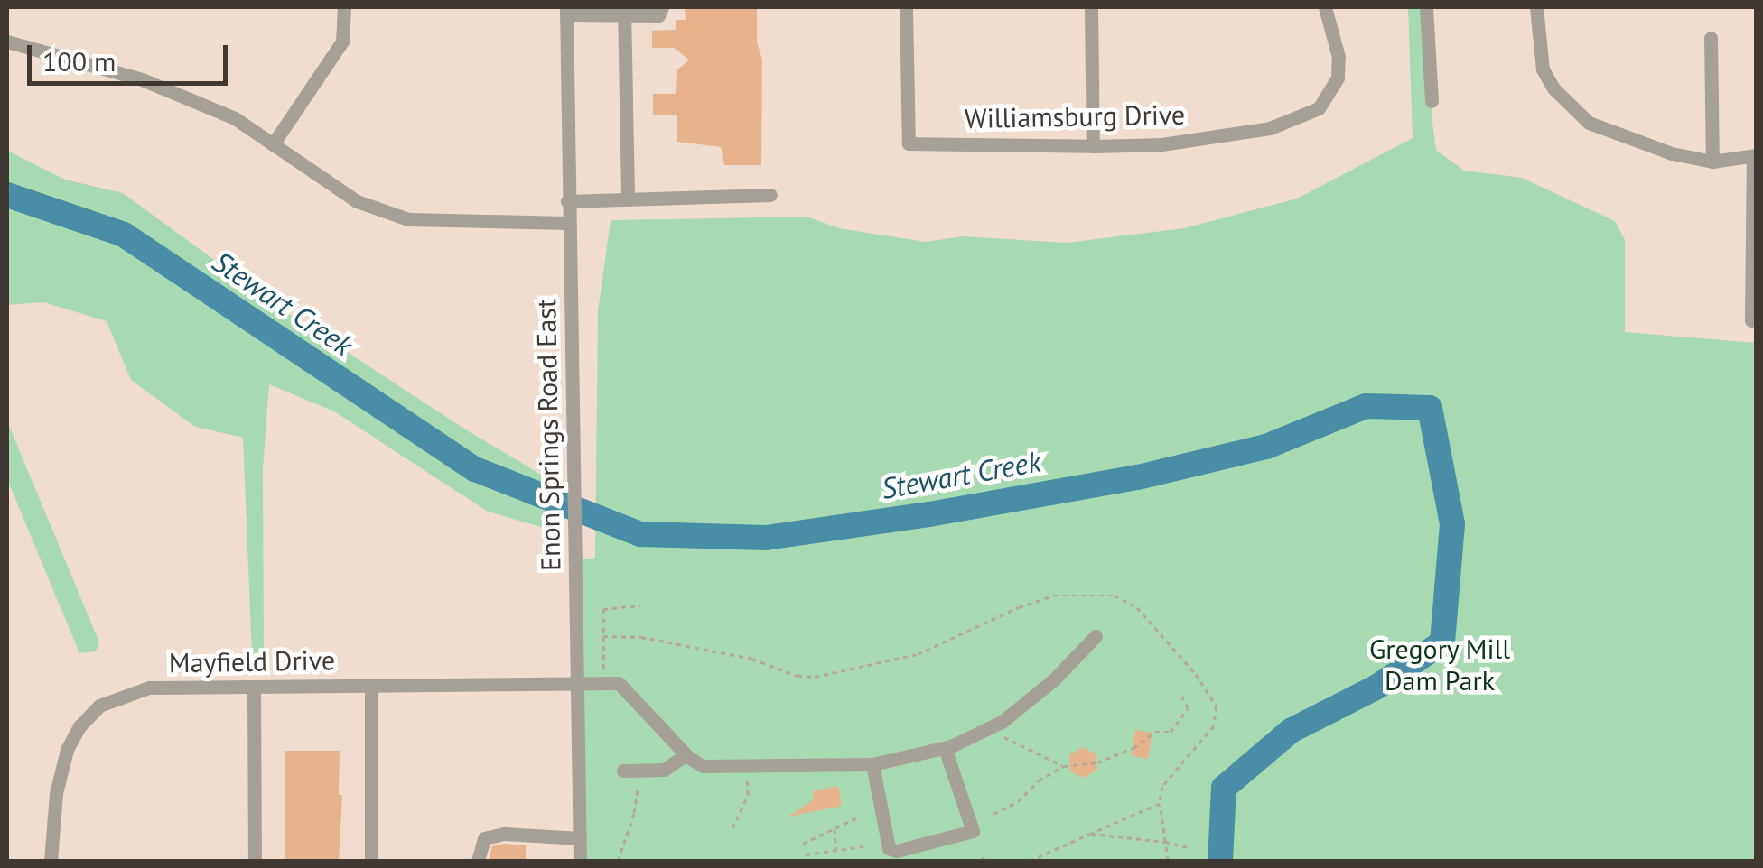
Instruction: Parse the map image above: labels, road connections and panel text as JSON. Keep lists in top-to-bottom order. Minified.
{"streets":{"street":["Williamsburg Drive","Enon Springs Road East","Mayfield Drive"]},"crossings":[["Enon Springs Road East","Mayfield Drive"]],"water":["Stewart Creek"],"parks":["Gregory Mill Dam Park"],"scale_bar":"100 m"}
